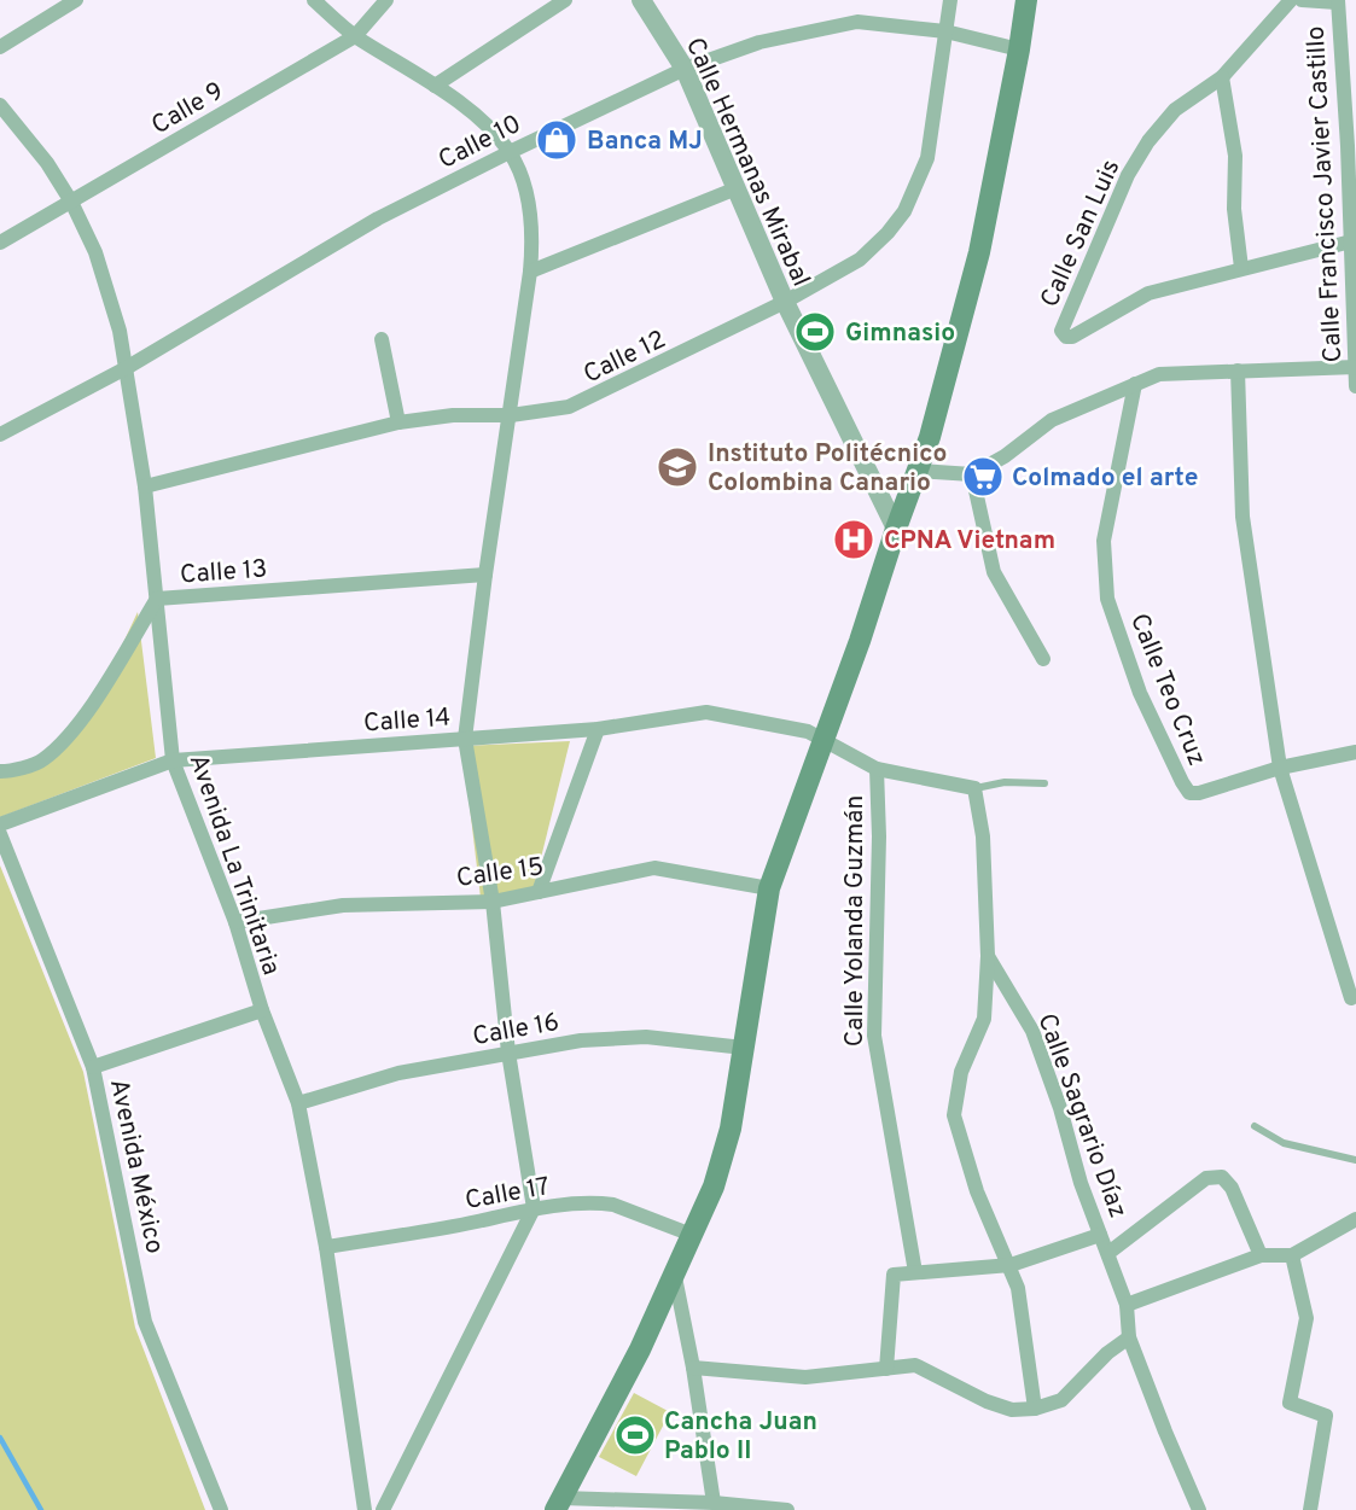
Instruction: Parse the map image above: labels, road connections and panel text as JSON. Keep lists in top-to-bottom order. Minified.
{"streets":{"street":["Calle 9","Calle 10","Calle Hermanas Mirabal","Calle Francisco Javier Castillo","Calle San Luis","Calle 12","Calle 13","Calle Teo Cruz","Calle 14","Avenida La Trinitaria","Calle 15","Calle Yolanda Guzmán","Calle 16","Calle Sagrario Díaz","Avenida México","Calle 17"]},"crossings":[["Calle 9","Avenida La Trinitaria"],["Calle 10","Calle Hermanas Mirabal"],["Calle 10","Calle 12"],["Calle 10","Avenida La Trinitaria"],["Calle Hermanas Mirabal","Calle 12"],["Calle 12","Avenida La Trinitaria"],["Calle 13","Avenida La Trinitaria"],["Calle 14","Avenida La Trinitaria"],["Avenida La Trinitaria","Calle 15"],["Avenida La Trinitaria","Calle 16"],["Avenida La Trinitaria","Calle 17"]],"places":{"shop":["Banca MJ"],"sports":["Gimnasio","Cancha Juan Pablo II"],"school or university":["Instituto Politécnico Colombina Canario"],"supermarket":["Colmado el arte"],"hospital":["CPNA Vietnam"]}}
